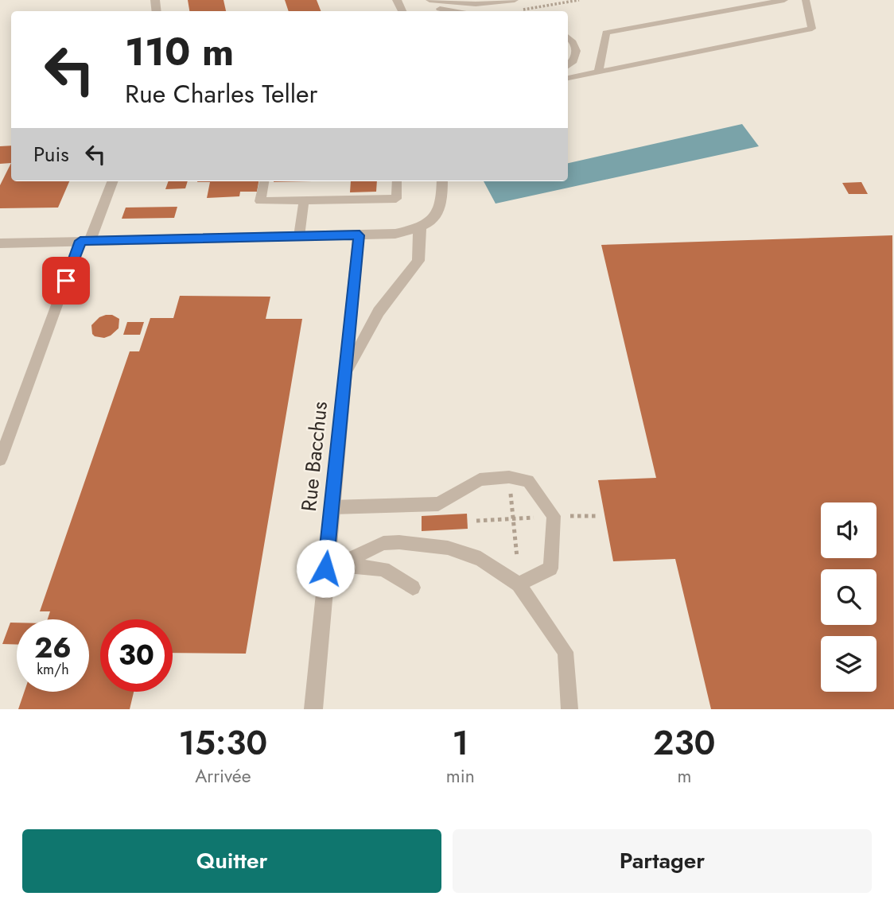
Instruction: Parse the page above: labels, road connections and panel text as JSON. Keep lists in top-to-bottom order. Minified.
{"streets":{"street":["Rue Bacchus"]},"page":{"turn":["110 m","Rue Charles Teller"],"then":"Puis","speed":"26 km/h","limit":"30","eta":["15:30","Arrivée","1","min","230","m"],"buttons":["Quitter","Partager"]}}
